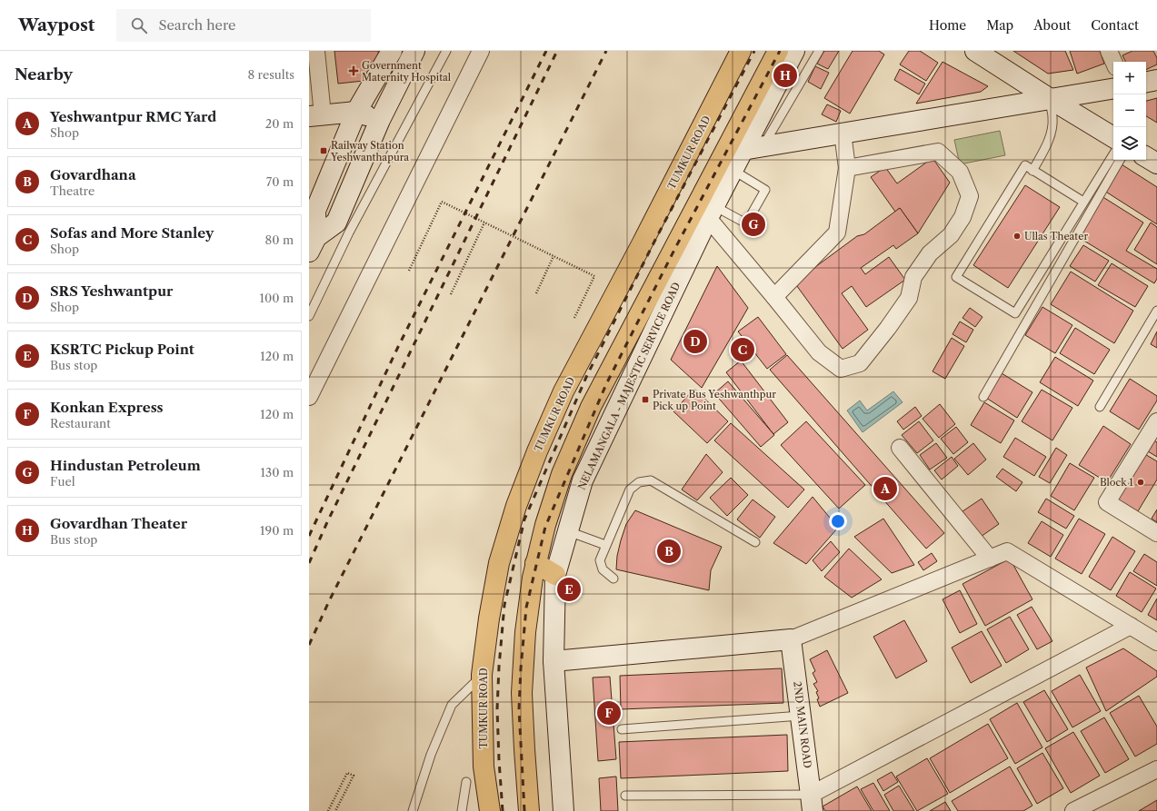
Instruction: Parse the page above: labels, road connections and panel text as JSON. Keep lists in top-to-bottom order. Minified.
{"streets":{"highway":["TUMKUR ROAD"],"street":["NELAMANGALA - MAJESTIC SERVICE ROAD","2ND MAIN ROAD"]},"places":{"health":["Government Maternity Hospital"],"transit":["Railway Station Yeshwanthapura","Private Bus Yeshwanthpur Pick up Point"],"other":["Ullas Theater","Block 1"]},"page":{"header":"Waypost","search":"Search here","nav":["Home","Map","About","Contact"],"heading":["Nearby","8 results"],"map_buttons":["+","−"],"pins":["H","G","D","C","A","B","E","F"],"list":[{"mark":"A","name":"Yeshwantpur RMC Yard","note":"Shop","value":"20 m"},{"mark":"B","name":"Govardhana","note":"Theatre","value":"70 m"},{"mark":"C","name":"Sofas and More Stanley","note":"Shop","value":"80 m"},{"mark":"D","name":"SRS Yeshwantpur","note":"Shop","value":"100 m"},{"mark":"E","name":"KSRTC Pickup Point","note":"Bus stop","value":"120 m"},{"mark":"F","name":"Konkan Express","note":"Restaurant","value":"120 m"},{"mark":"G","name":"Hindustan Petroleum","note":"Fuel","value":"130 m"},{"mark":"H","name":"Govardhan Theater","note":"Bus stop","value":"190 m"}]}}
